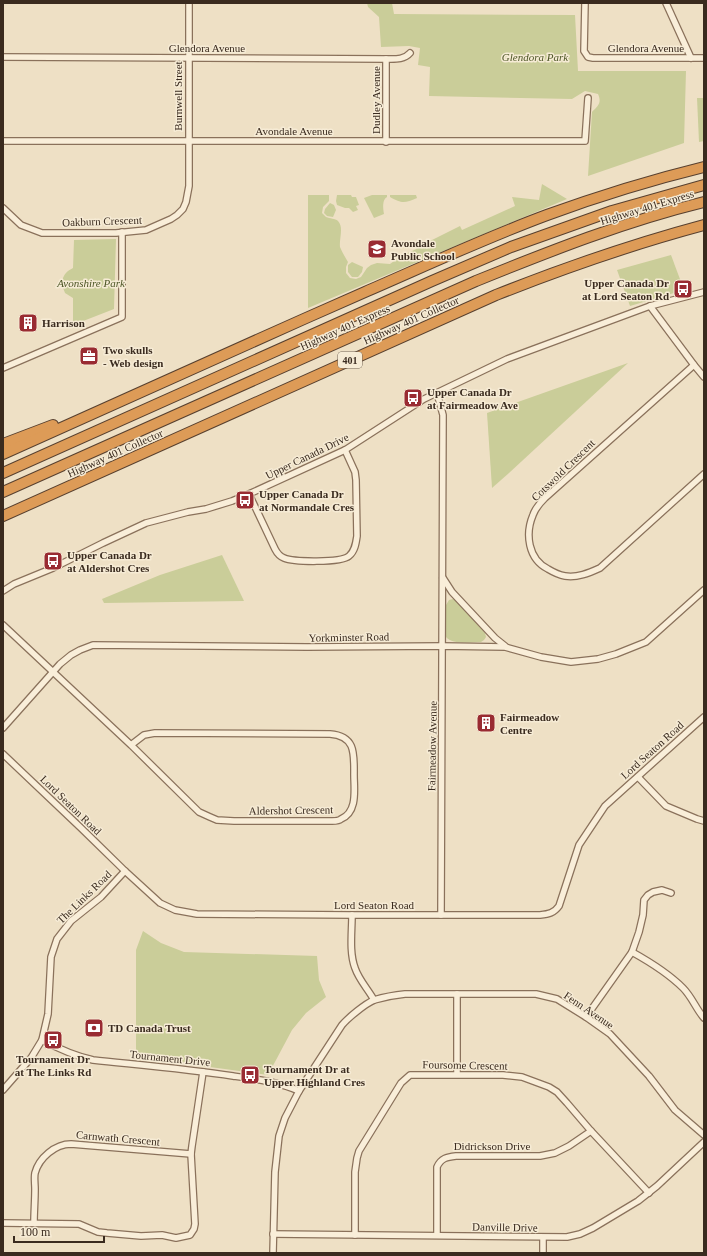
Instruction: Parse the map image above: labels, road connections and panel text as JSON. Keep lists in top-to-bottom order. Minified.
{"streets":{"highway":["Highway 401 Express","Highway 401 Collector","401"],"street":["Glendora Avenue","Burnwell Street","Dudley Avenue","Avondale Avenue","Oakburn Crescent","Upper Canada Drive","Cotswold Crescent","Yorkminster Road","Fairmeadow Avenue","Lord Seaton Road","Aldershot Crescent","The Links Road","Fenn Avenue","Tournament Drive","Foursome Crescent","Carnwath Crescent","Didrickson Drive","Danville Drive"]},"crossings":[["Glendora Avenue","Burnwell Street"],["Glendora Avenue","Dudley Avenue"],["Burnwell Street","Avondale Avenue"],["Burnwell Street","Oakburn Crescent"],["Dudley Avenue","Avondale Avenue"],["Avondale Avenue","Oakburn Crescent"],["Upper Canada Drive","Fairmeadow Avenue"],["Yorkminster Road","Fairmeadow Avenue"],["Yorkminster Road","Aldershot Crescent"],["Fairmeadow Avenue","Lord Seaton Road"],["Lord Seaton Road","The Links Road"],["The Links Road","Tournament Drive"],["Foursome Crescent","Didrickson Drive"],["Foursome Crescent","Danville Drive"],["Didrickson Drive","Danville Drive"]],"parks":["Glendora Park","Avonshire Park"],"places":{"school or university":["Avondale Public School"],"bus stop":["Upper Canada Dr at Lord Seaton Rd","Upper Canada Dr at Fairmeadow Ave","Upper Canada Dr at Normandale Cres","Upper Canada Dr at Aldershot Cres","Tournament Dr at The Links Rd","Tournament Dr at Upper Highland Cres"],"building":["Harrison","Fairmeadow Centre"],"office":["Two skulls - Web design"],"bank":["TD Canada Trust"]},"scale_bar":"100 m"}
